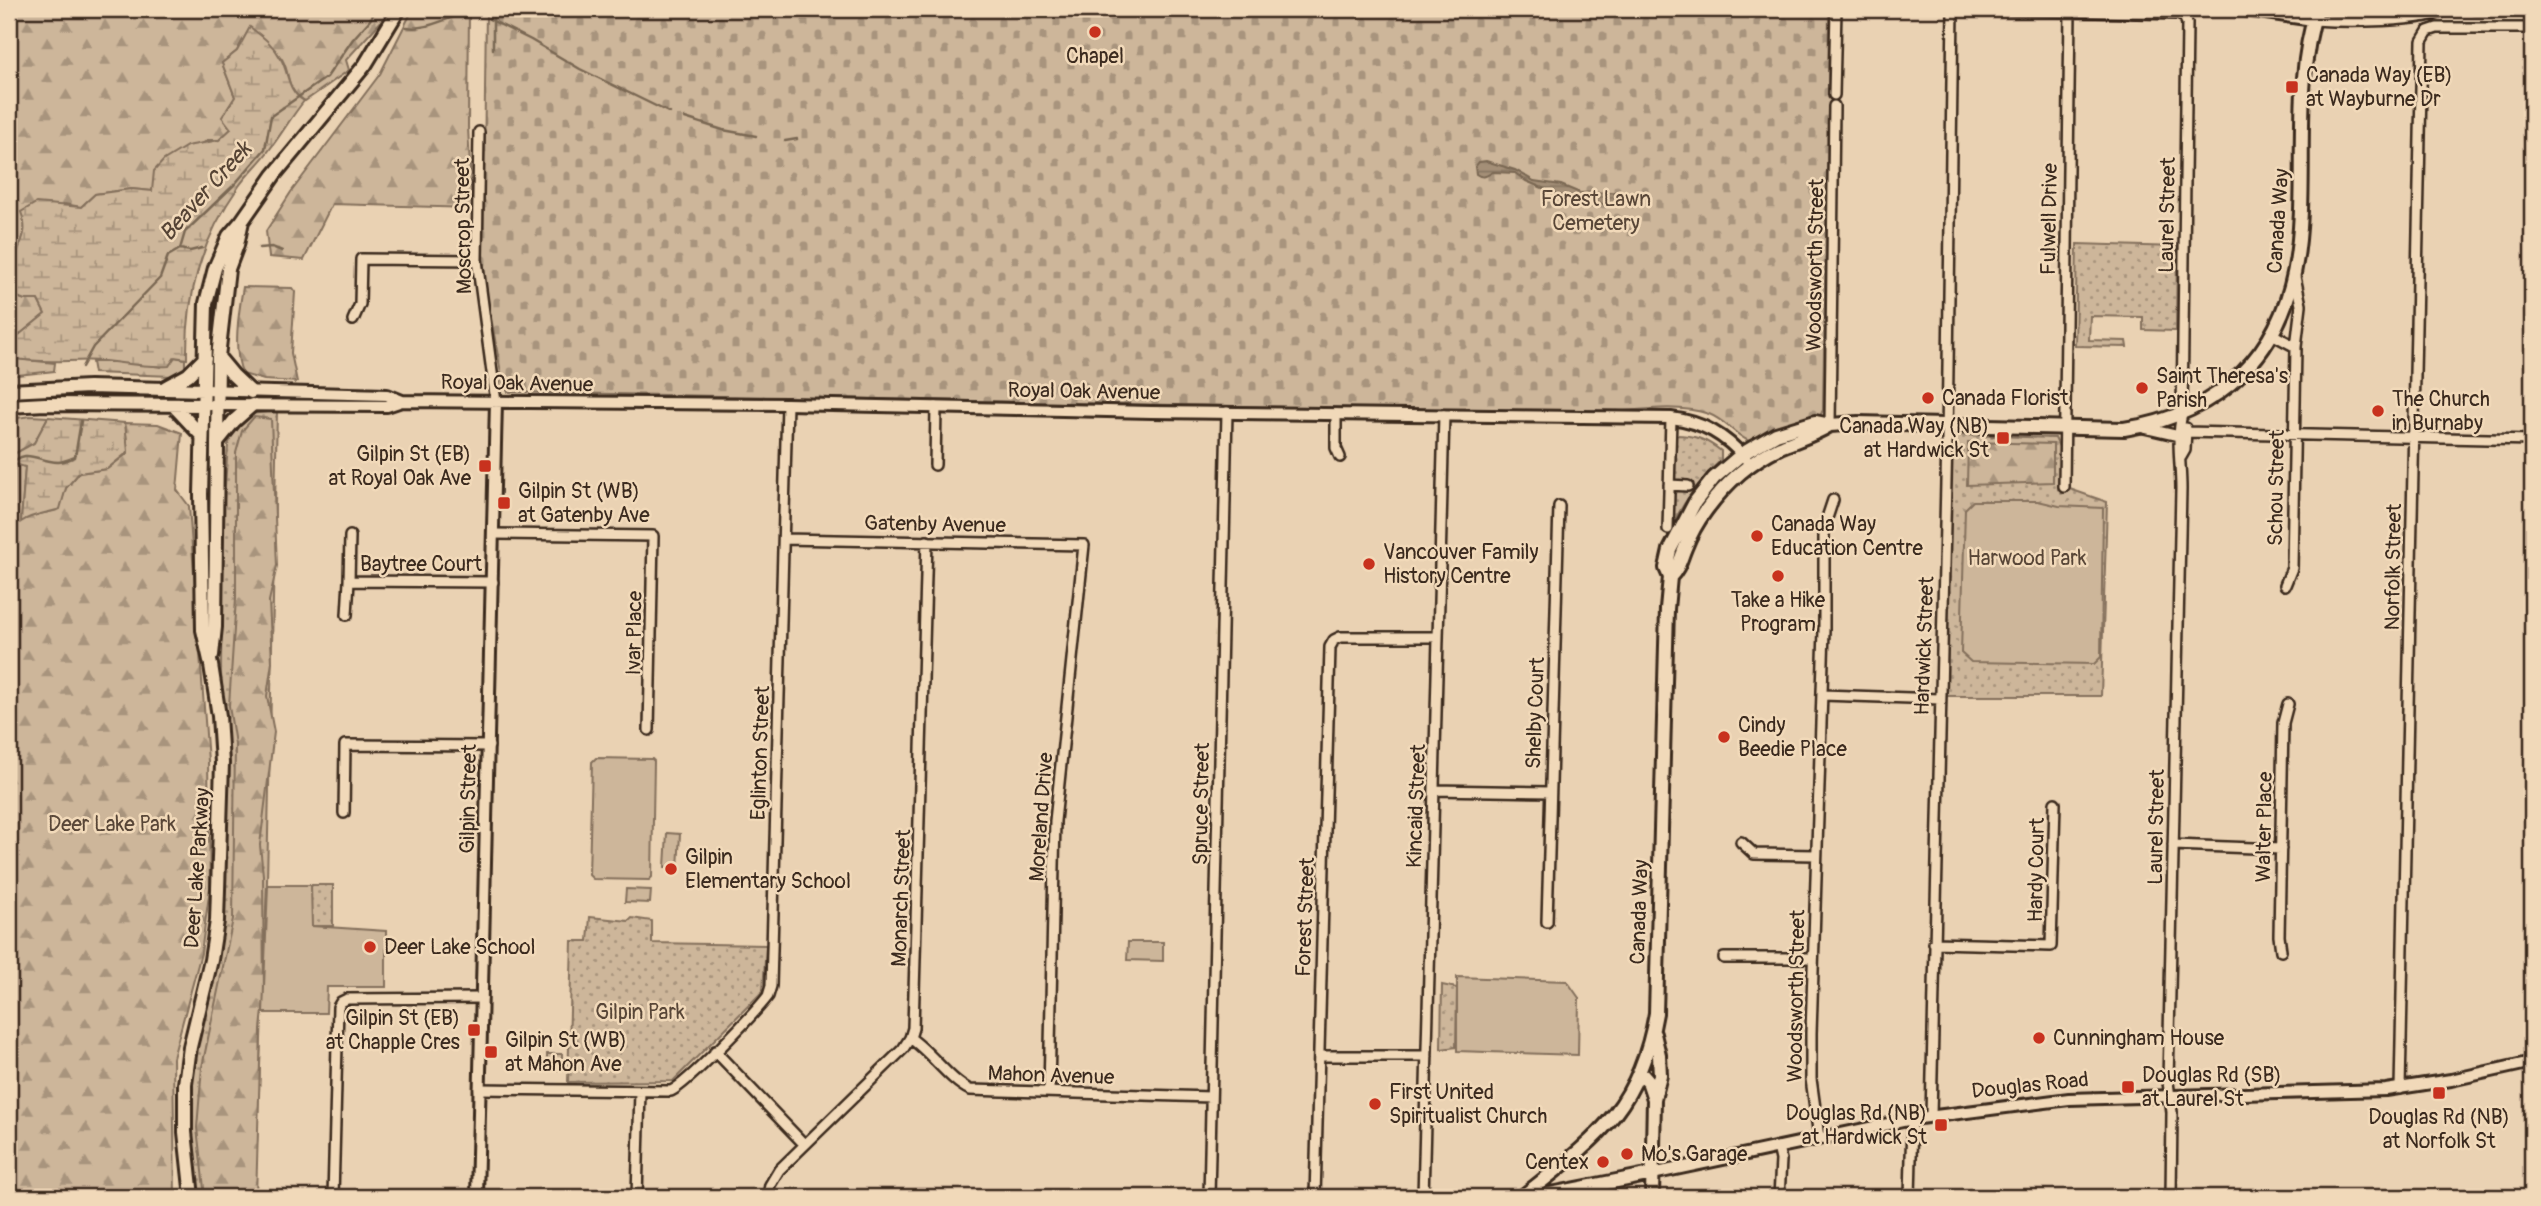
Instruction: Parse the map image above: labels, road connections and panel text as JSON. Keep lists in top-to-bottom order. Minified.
{"streets":{"main road":["Canada Way","Royal Oak Avenue","Deer Lake Parkway","Douglas Road"],"street":["Laurel Street","Fulwell Drive","Moscrop Street","Woodsworth Street","Schou Street","Gatenby Avenue","Baytree Court","Norfolk Street","Ivar Place","Hardwick Street","Shelby Court","Eglinton Street","Gilpin Street","Spruce Street","Kincaid Street","Moreland Drive","Walter Place","Hardy Court","Monarch Street","Forest Street","Mahon Avenue"]},"crossings":[["Laurel Street","Fulwell Drive"],["Laurel Street","Canada Way"],["Laurel Street","Douglas Road"],["Fulwell Drive","Canada Way"],["Canada Way","Woodsworth Street"],["Canada Way","Royal Oak Avenue"],["Canada Way","Schou Street"],["Canada Way","Hardwick Street"],["Moscrop Street","Royal Oak Avenue"],["Moscrop Street","Gilpin Street"],["Woodsworth Street","Douglas Road"],["Royal Oak Avenue","Eglinton Street"],["Royal Oak Avenue","Gilpin Street"],["Royal Oak Avenue","Spruce Street"],["Royal Oak Avenue","Kincaid Street"],["Royal Oak Avenue","Deer Lake Parkway"],["Gatenby Avenue","Eglinton Street"],["Gatenby Avenue","Moreland Drive"],["Gatenby Avenue","Monarch Street"],["Baytree Court","Gilpin Street"],["Norfolk Street","Douglas Road"],["Ivar Place","Gilpin Street"],["Hardwick Street","Hardy Court"],["Hardwick Street","Douglas Road"],["Spruce Street","Mahon Avenue"],["Kincaid Street","Forest Street"],["Moreland Drive","Mahon Avenue"],["Monarch Street","Mahon Avenue"]],"water":["Beaver Creek"],"parks":["Forest Lawn Cemetery","Harwood Park","Deer Lake Park","Gilpin Park"],"places":{"other":["Chapel","Saint Theresa's Parish","Canada Florist","The Church in Burnaby","Canada Way Education Centre","Vancouver Family History Centre","Take a Hike Program","Cindy Beedie Place","Gilpin Elementary School","Deer Lake School","Cunningham House","First United Spiritualist Church","Mo's Garage","Centex"],"transit":["Canada Way (EB) at Wayburne Dr","Canada Way (NB) at Hardwick St","Gilpin St (EB) at Royal Oak Ave","Gilpin St (WB) at Gatenby Ave","Gilpin St (EB) at Chapple Cres","Gilpin St (WB) at Mahon Ave","Douglas Rd (SB) at Laurel St","Douglas Rd (NB) at Norfolk St","Douglas Rd (NB) at Hardwick St"]}}
